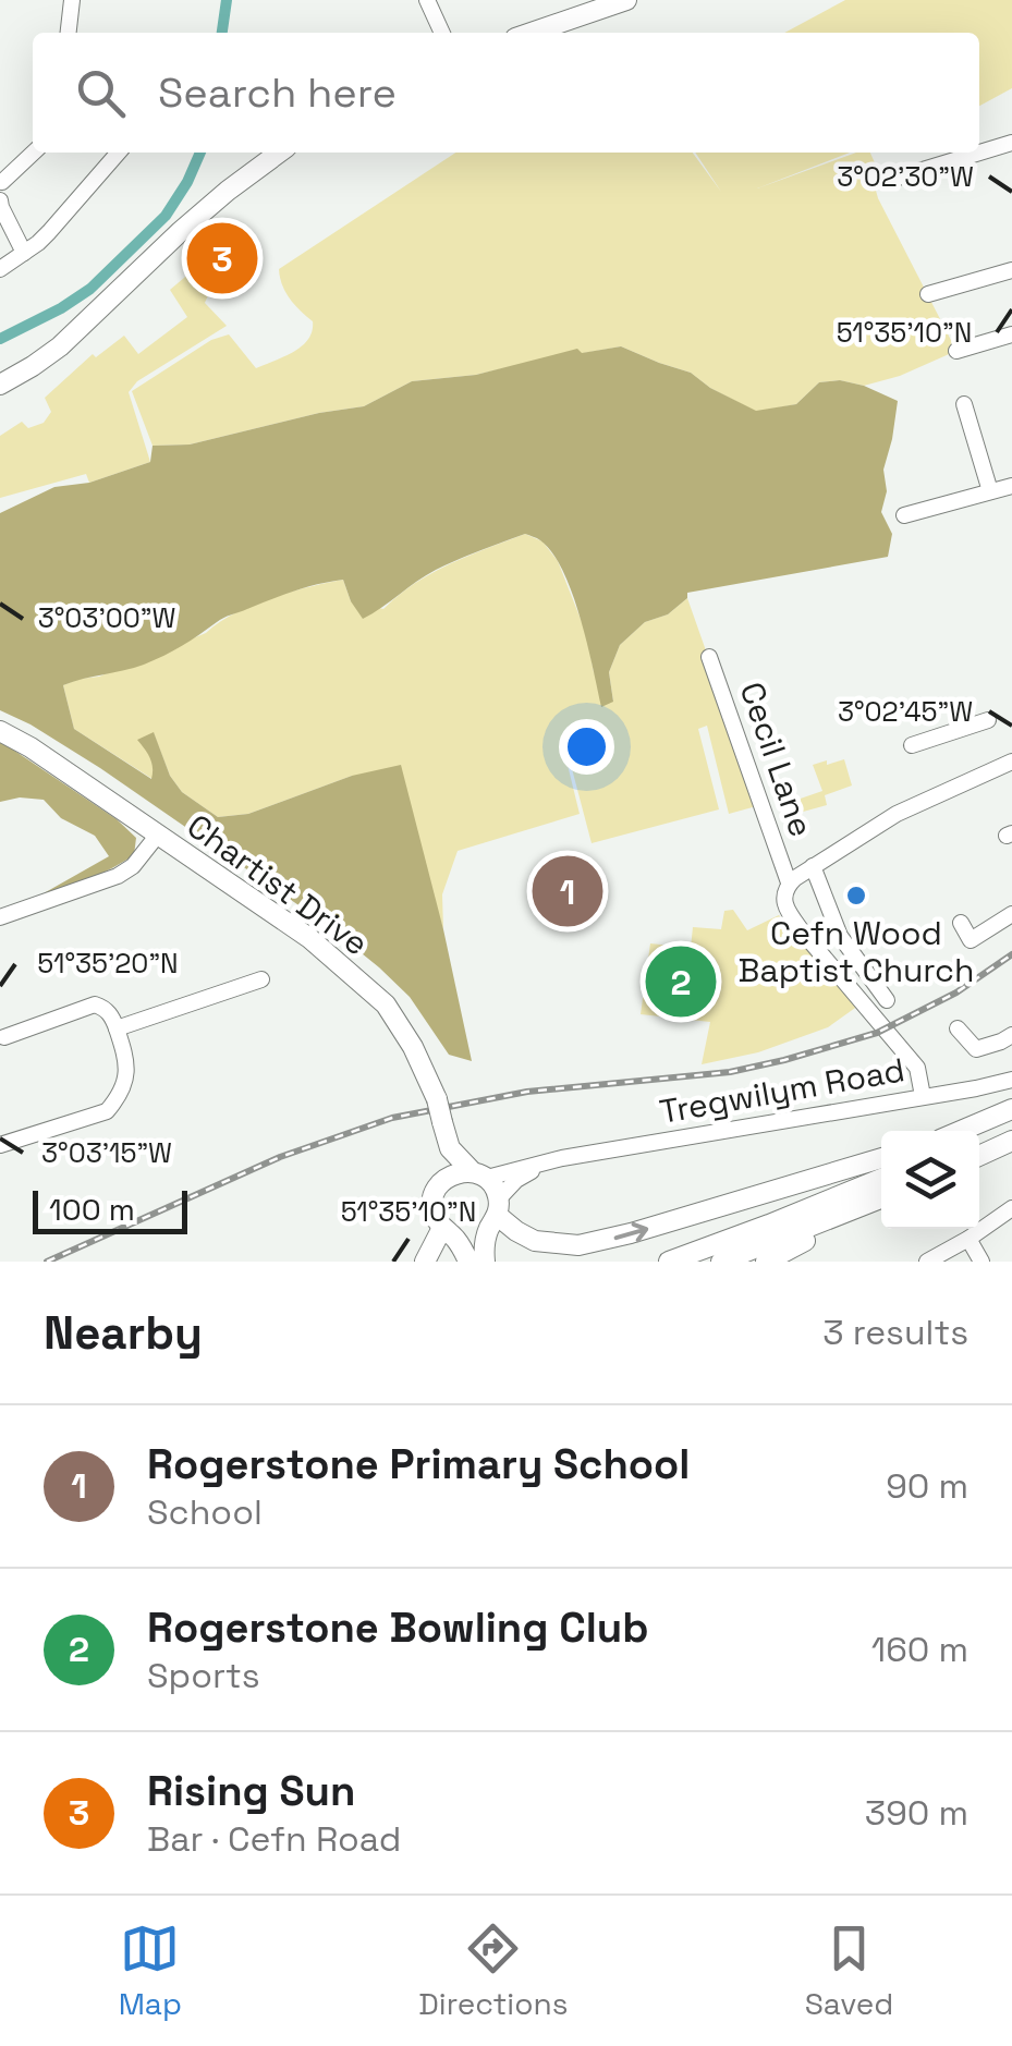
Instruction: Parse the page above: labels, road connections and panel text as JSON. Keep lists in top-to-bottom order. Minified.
{"streets":{"main road":["Chartist Drive"],"street":["Cecil Lane","Tregwilym Road"]},"crossings":[["Cecil Lane","Tregwilym Road"],["Chartist Drive","Tregwilym Road"]],"places":["Cefn Wood Baptist Church"],"scale_bar":"100 m","page":{"search":"Search here","pins":["3","1","2"],"scale":"100 m","heading":["Nearby","3 results"],"list":[{"mark":"1","name":"Rogerstone Primary School","note":"School","value":"90 m"},{"mark":"2","name":"Rogerstone Bowling Club","note":"Sports","value":"160 m"},{"mark":"3","name":"Rising Sun","note":"Bar · Cefn Road","value":"390 m"}],"nav":["Map","Directions","Saved"]},"coordinates":["3°02'30\"W","51°35'10\"N","3°03'00\"W","3°02'45\"W","51°35'20\"N","3°03'15\"W"]}
